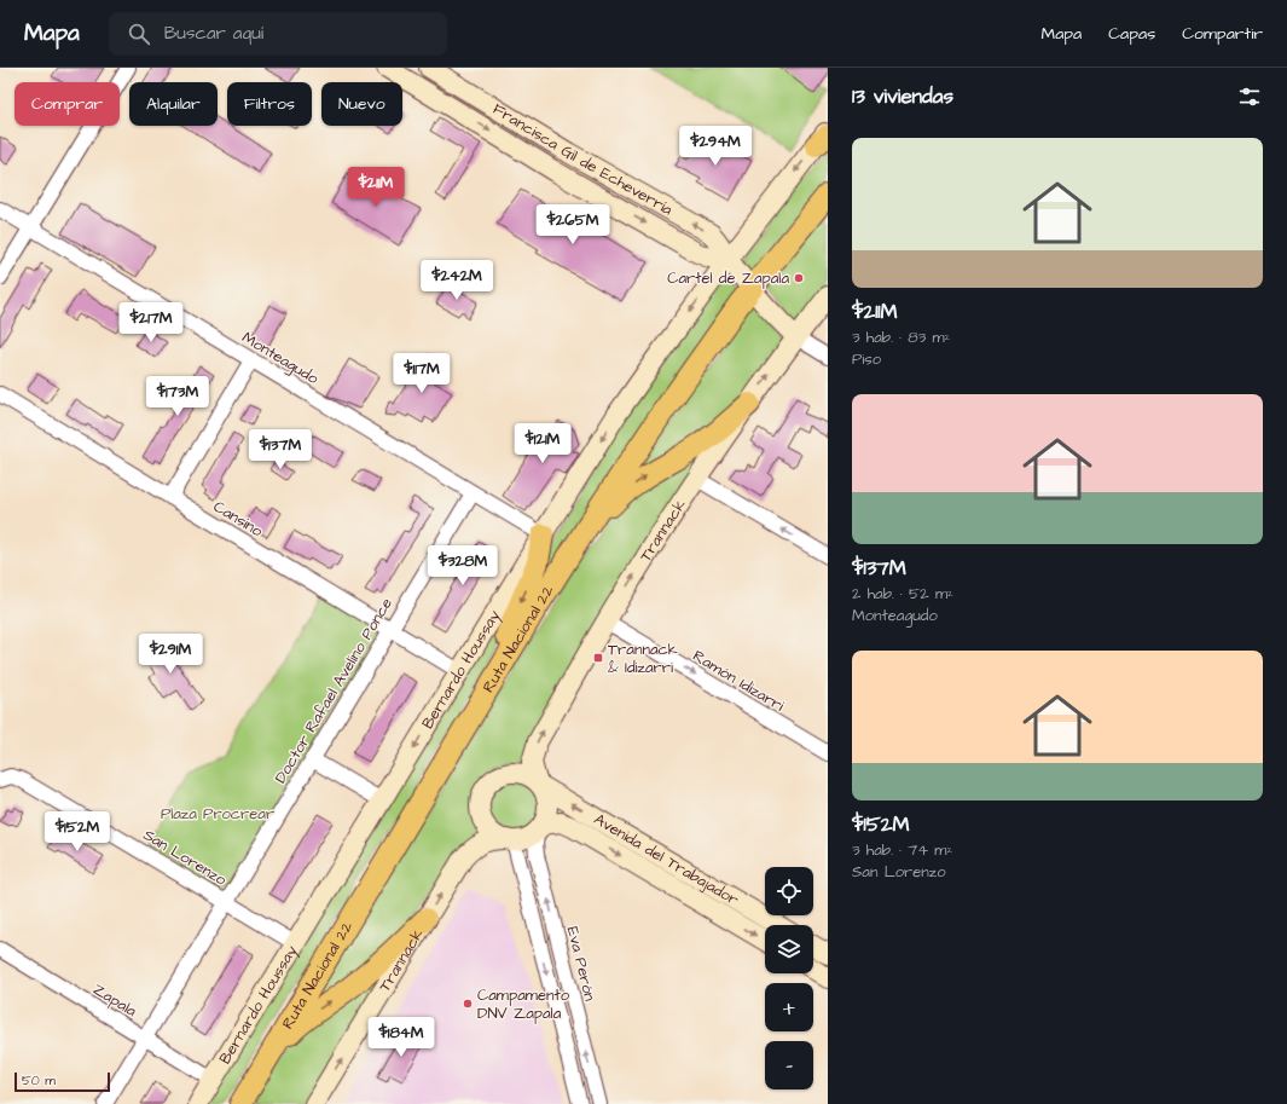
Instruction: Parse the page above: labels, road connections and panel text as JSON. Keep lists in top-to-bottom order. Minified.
{"streets":{"main road":["Ruta Nacional 22"],"street":["Francisca Gil de Echeverría","Monteagudo","Cansino","Trannack","Bernardo Houssay","Ramón Idizarri","Doctor Rafael Avelino Ponce","San Lorenzo","Avenida del Trabajador","Eva Perón","Zapala"]},"crossings":[["Francisca Gil de Echeverría","Trannack"],["Francisca Gil de Echeverría","Ruta Nacional 22"],["Francisca Gil de Echeverría","Bernardo Houssay"],["Monteagudo","Bernardo Houssay"],["Monteagudo","Doctor Rafael Avelino Ponce"],["Cansino","Bernardo Houssay"],["Cansino","Doctor Rafael Avelino Ponce"],["Trannack","Ramón Idizarri"],["Trannack","Avenida del Trabajador"],["Trannack","Eva Perón"],["Bernardo Houssay","San Lorenzo"],["Bernardo Houssay","Zapala"],["Doctor Rafael Avelino Ponce","San Lorenzo"],["Doctor Rafael Avelino Ponce","Zapala"],["Avenida del Trabajador","Eva Perón"]],"one_way":["Trannack","Bernardo Houssay","Ramón Idizarri"],"parks":["Plaza Procrear"],"places":{"other":["Cartel de Zapala","Campamento DNV Zapala"],"transit":["Trannack & Idizarri"]},"scale_bar":"50 m","page":{"header":"Mapa","search":"Buscar aquí","nav":["Mapa","Capas","Compartir"],"heading":"13 viviendas","chip":["Comprar","Alquilar","Filtros","Nuevo"],"price":["$294M","$211M","$265M","$242M","$217M","$117M","$173M","$121M","$137M","$328M","$291M","$152M","$184M"],"list":[{"name":"$211M","note":"3 hab. · 83 m² · Piso"},{"name":"$137M","note":"2 hab. · 52 m² · Monteagudo"},{"name":"$152M","note":"3 hab. · 74 m² · San Lorenzo"}],"map_buttons":["+","−"],"scale":"50 m"}}
